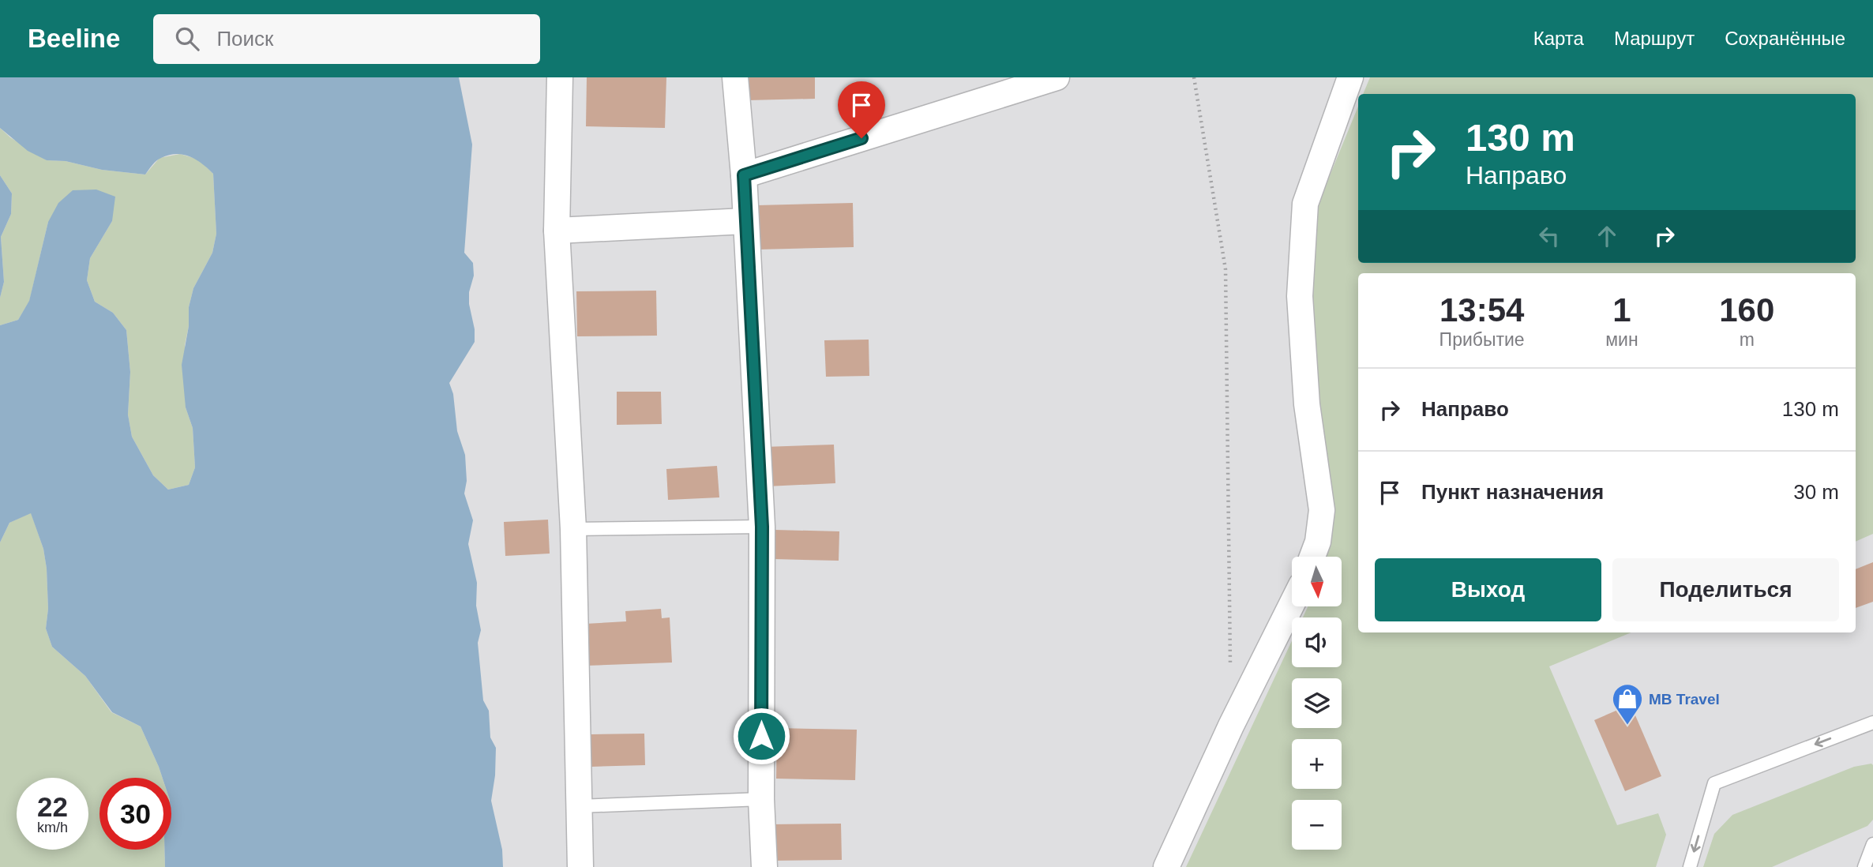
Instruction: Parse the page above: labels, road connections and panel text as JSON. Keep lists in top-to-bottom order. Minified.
{"places":{"shop":["MB Travel"]},"north":"bottom","page":{"header":"Beeline","search":"Поиск","nav":["Карта","Маршрут","Сохранённые"],"turn":["130 m","Направо"],"eta":["13:54","Прибытие","1","мин","160","m"],"list":[{"name":"Направо","value":"130 m"},{"name":"Пункт назначения","value":"30 m"}],"buttons":["Выход","Поделиться"],"map_buttons":["+","−"],"speed":"22 km/h","limit":"30"}}
